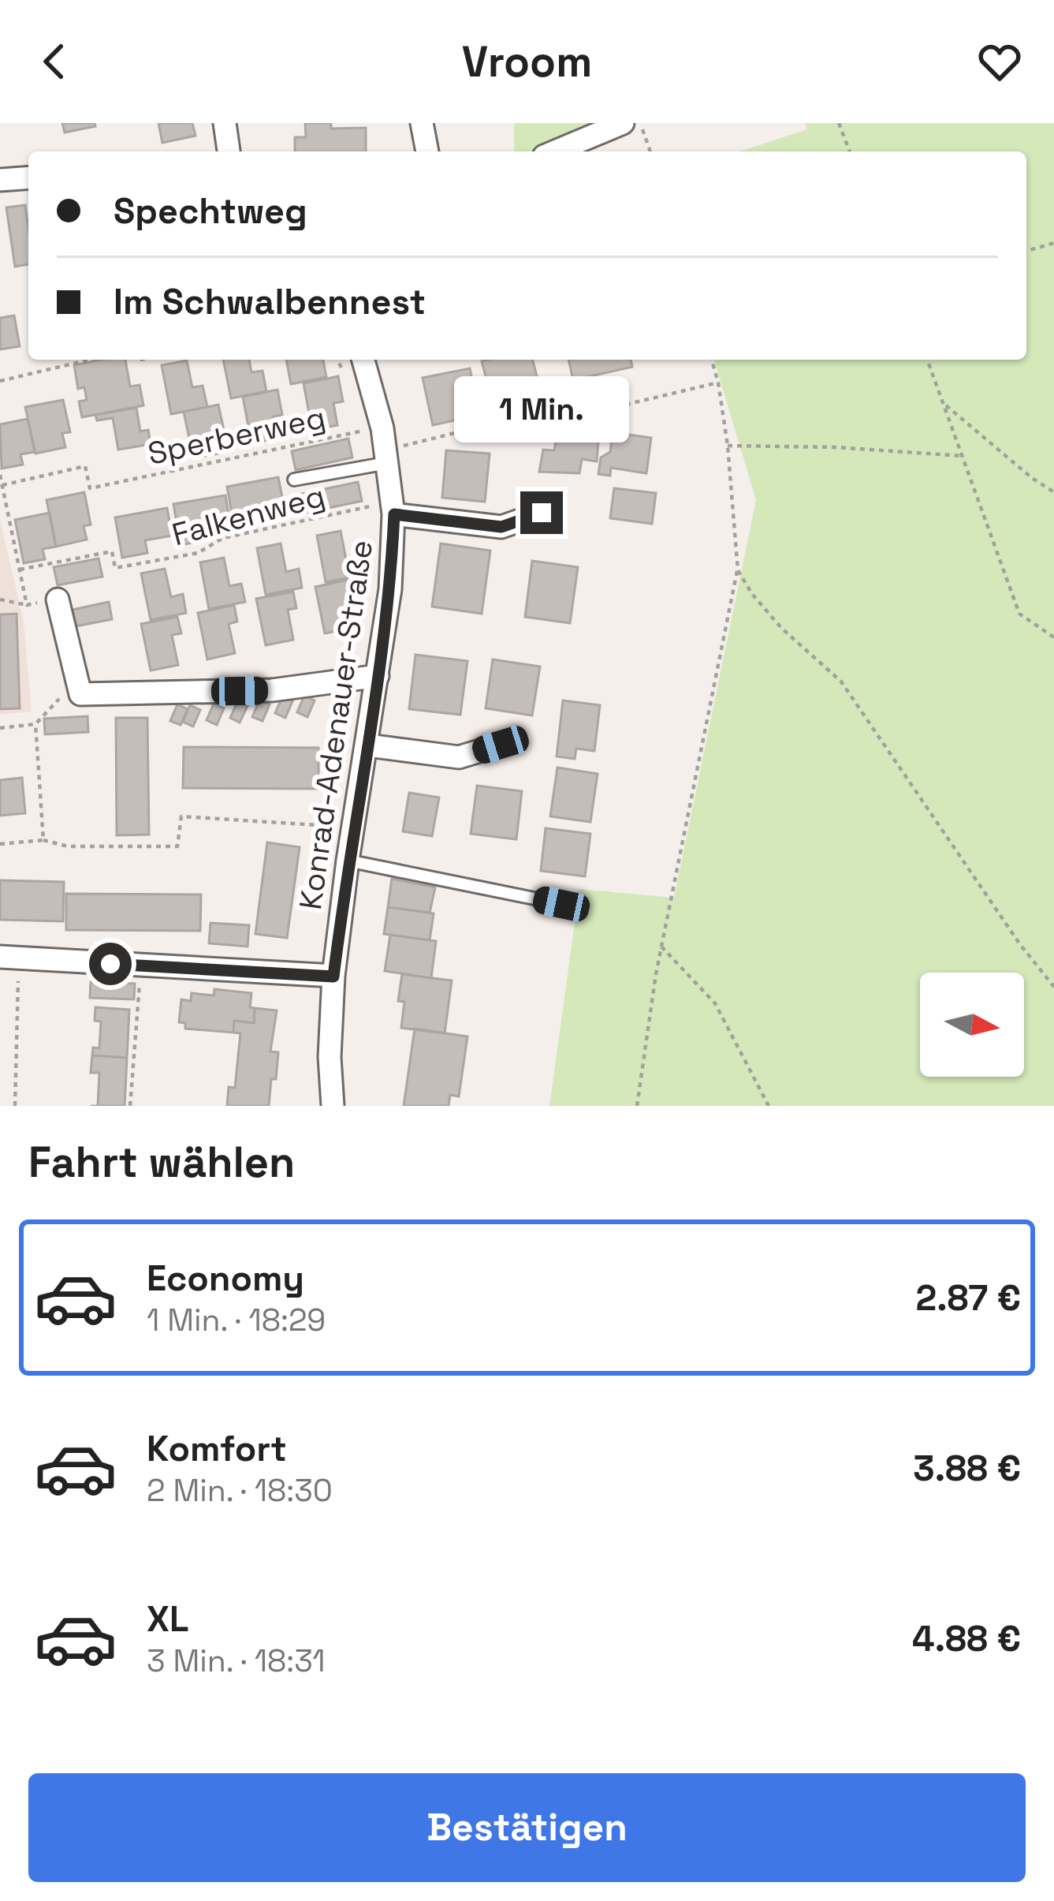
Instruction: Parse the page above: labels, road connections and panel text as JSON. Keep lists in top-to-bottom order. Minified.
{"streets":{"street":["Konrad-Adenauer-Straße"],"path":["Sperberweg","Falkenweg"]},"crossings":[["Sperberweg","Konrad-Adenauer-Straße"],["Falkenweg","Konrad-Adenauer-Straße"]],"north":"right","page":{"header":"Vroom","banner":["Spechtweg","Im Schwalbennest"],"bubble":"1 Min.","heading":"Fahrt wählen","list":[{"name":"Economy","note":"1 Min. · 18:29","value":"2.87 €"},{"name":"Komfort","note":"2 Min. · 18:30","value":"3.88 €"},{"name":"XL","note":"3 Min. · 18:31","value":"4.88 €"}],"buttons":"Bestätigen"}}
